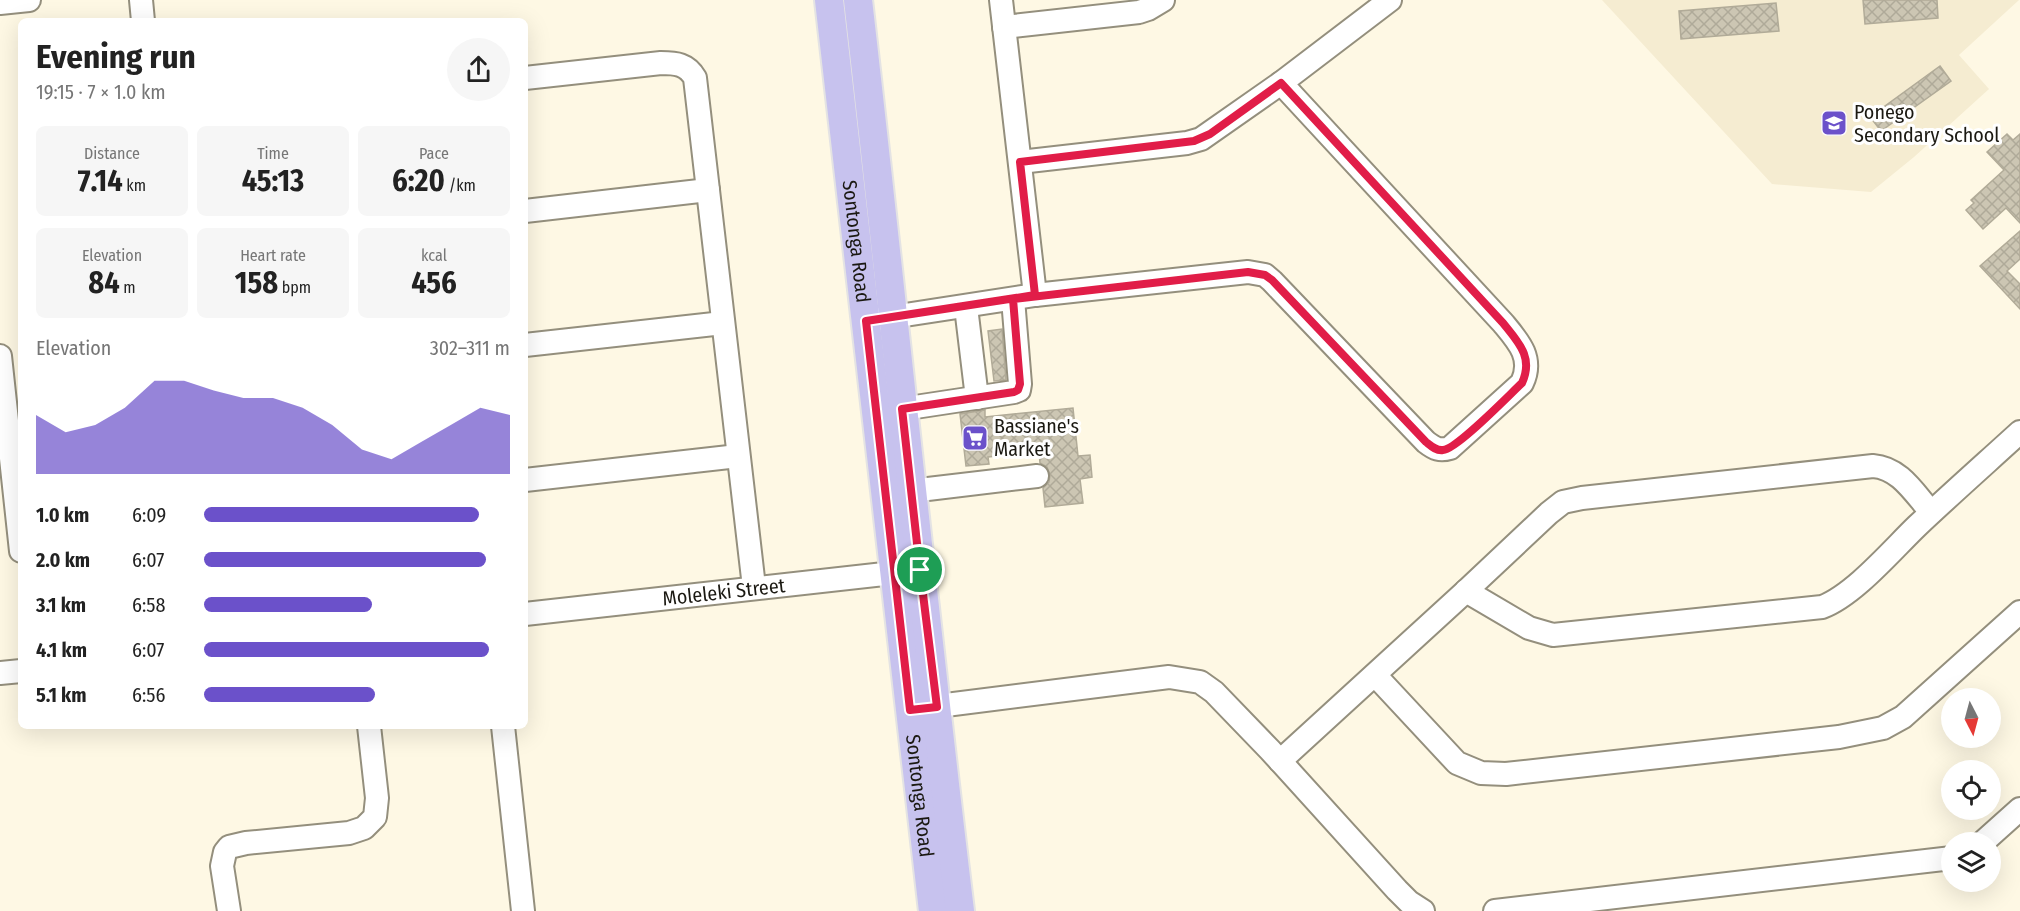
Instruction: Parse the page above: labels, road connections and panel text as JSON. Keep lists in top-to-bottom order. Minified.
{"streets":{"main road":["Sontonga Road"],"street":["Moleleki Street"]},"crossings":[["Sontonga Road","Moleleki Street"]],"places":{"school or university":["Ponego Secondary School"],"supermarket":["Bassiane's Market"]},"north":"bottom","page":{"heading":["Evening run","19:15 · 7 × 1.0 km"],"stats":[["Distance","7.14 km"],["Time","45:13"],["Pace","6:20 /km"],["Elevation","84 m"],["Heart rate","158 bpm"],["kcal","456"]],"chart":["Elevation","302–311 m"],"list":[{"name":"1.0 km","note":"6:09"},{"name":"2.0 km","note":"6:07"},{"name":"3.1 km","note":"6:58"},{"name":"4.1 km","note":"6:07"},{"name":"5.1 km","note":"6:56"}]}}
